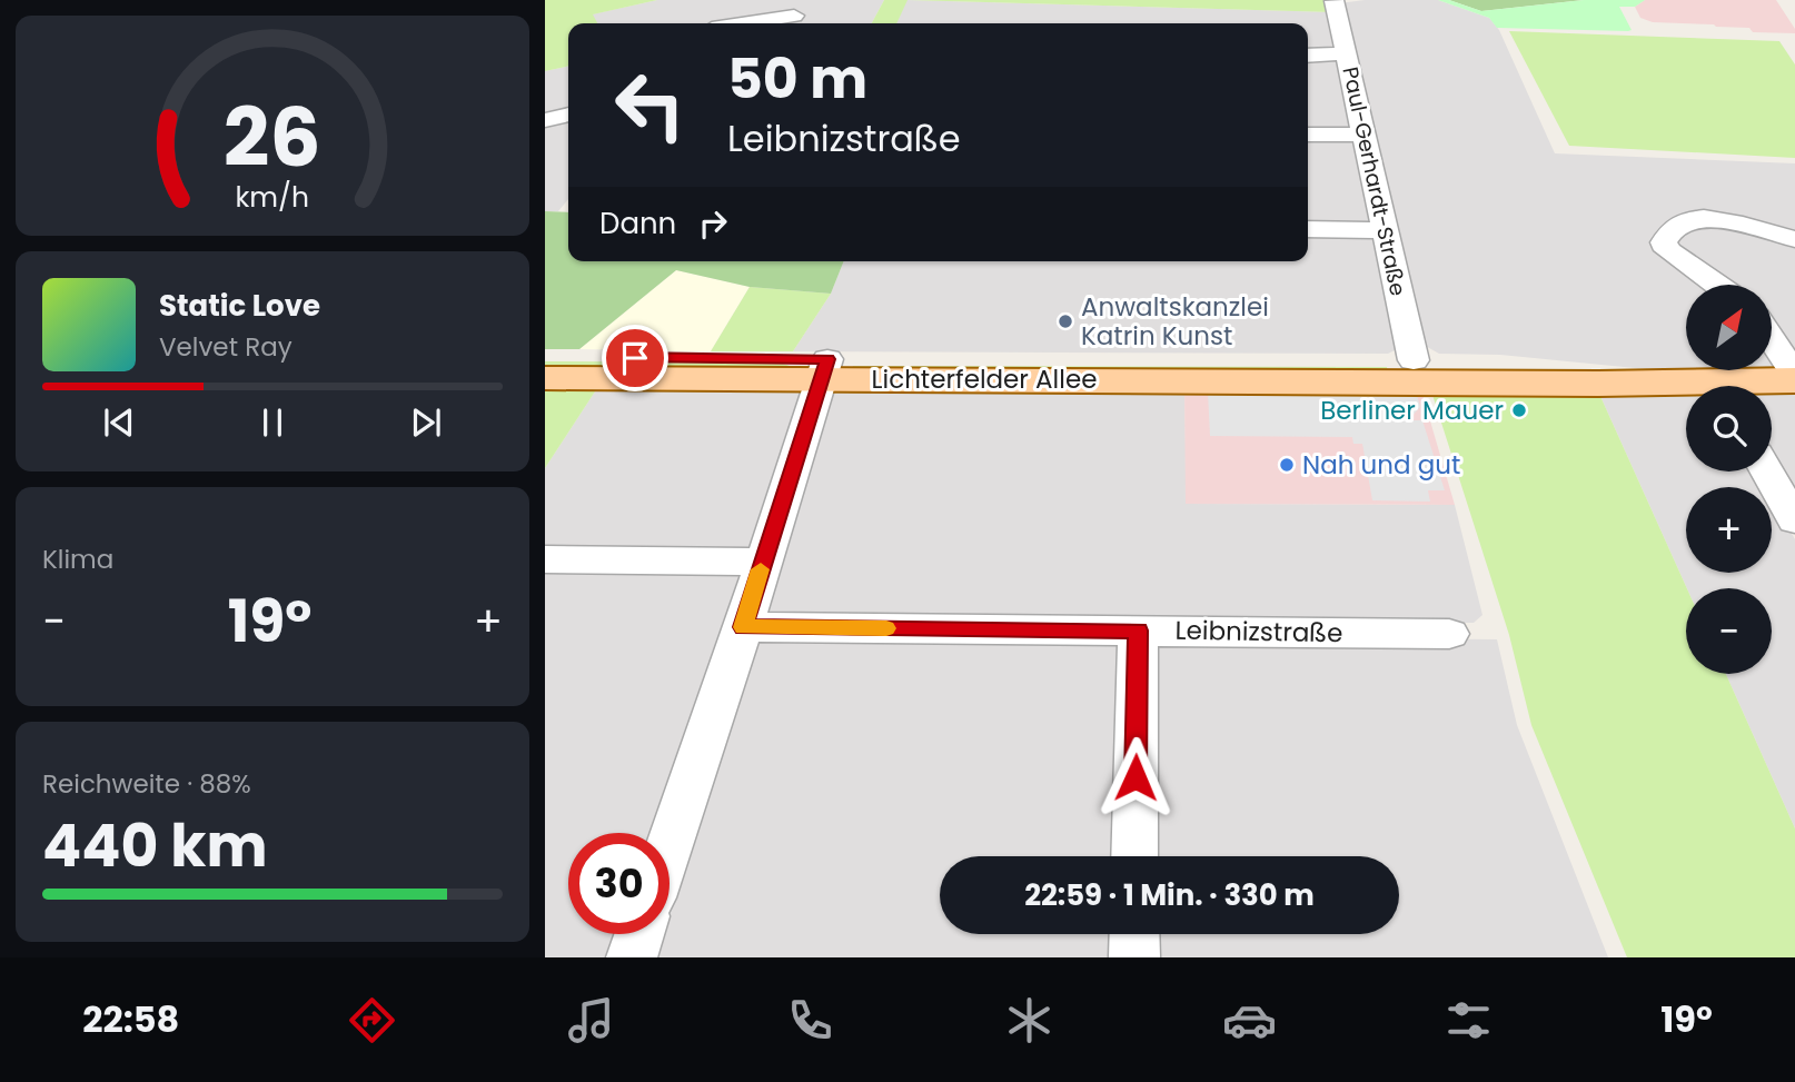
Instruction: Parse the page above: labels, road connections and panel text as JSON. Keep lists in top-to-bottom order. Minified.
{"streets":{"main road":["Lichterfelder Allee"],"street":["Paul-Gerhardt-Straße","Leibnizstraße"]},"crossings":[["Paul-Gerhardt-Straße","Lichterfelder Allee"]],"places":["Anwaltskanzlei Katrin Kunst","Berliner Mauer","Nah und gut"],"north":"top right","page":{"turn":["50 m","Leibnizstraße"],"then":"Dann","song":["Static Love","Velvet Ray"],"map_buttons":["+","−"],"tile":["Klima",["Reichweite · 88%","440 km"]],"heat":["−","19°","+"],"limit":"30","trip":"22:59 · 1 Min. · 330 m","tabs":["22:58","19°"],"gauge":["26","km/h"]}}
